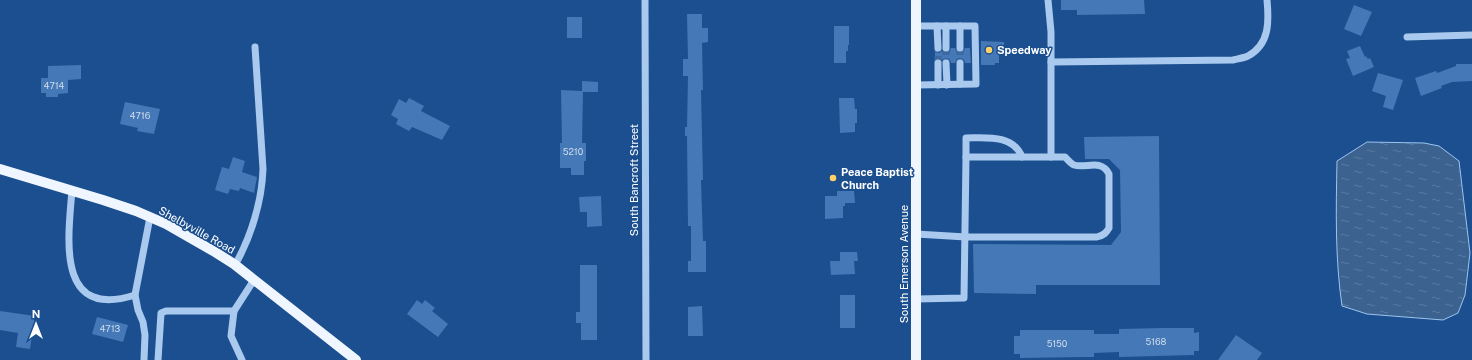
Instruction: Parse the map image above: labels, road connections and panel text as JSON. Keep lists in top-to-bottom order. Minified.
{"streets":{"main road":["Shelbyville Road","South Emerson Avenue"],"street":["South Bancroft Street"]},"places":["Speedway","Peace Baptist Church"],"house_numbers":["4714","4716","5210","4713","5168","5150"],"north":"top"}
